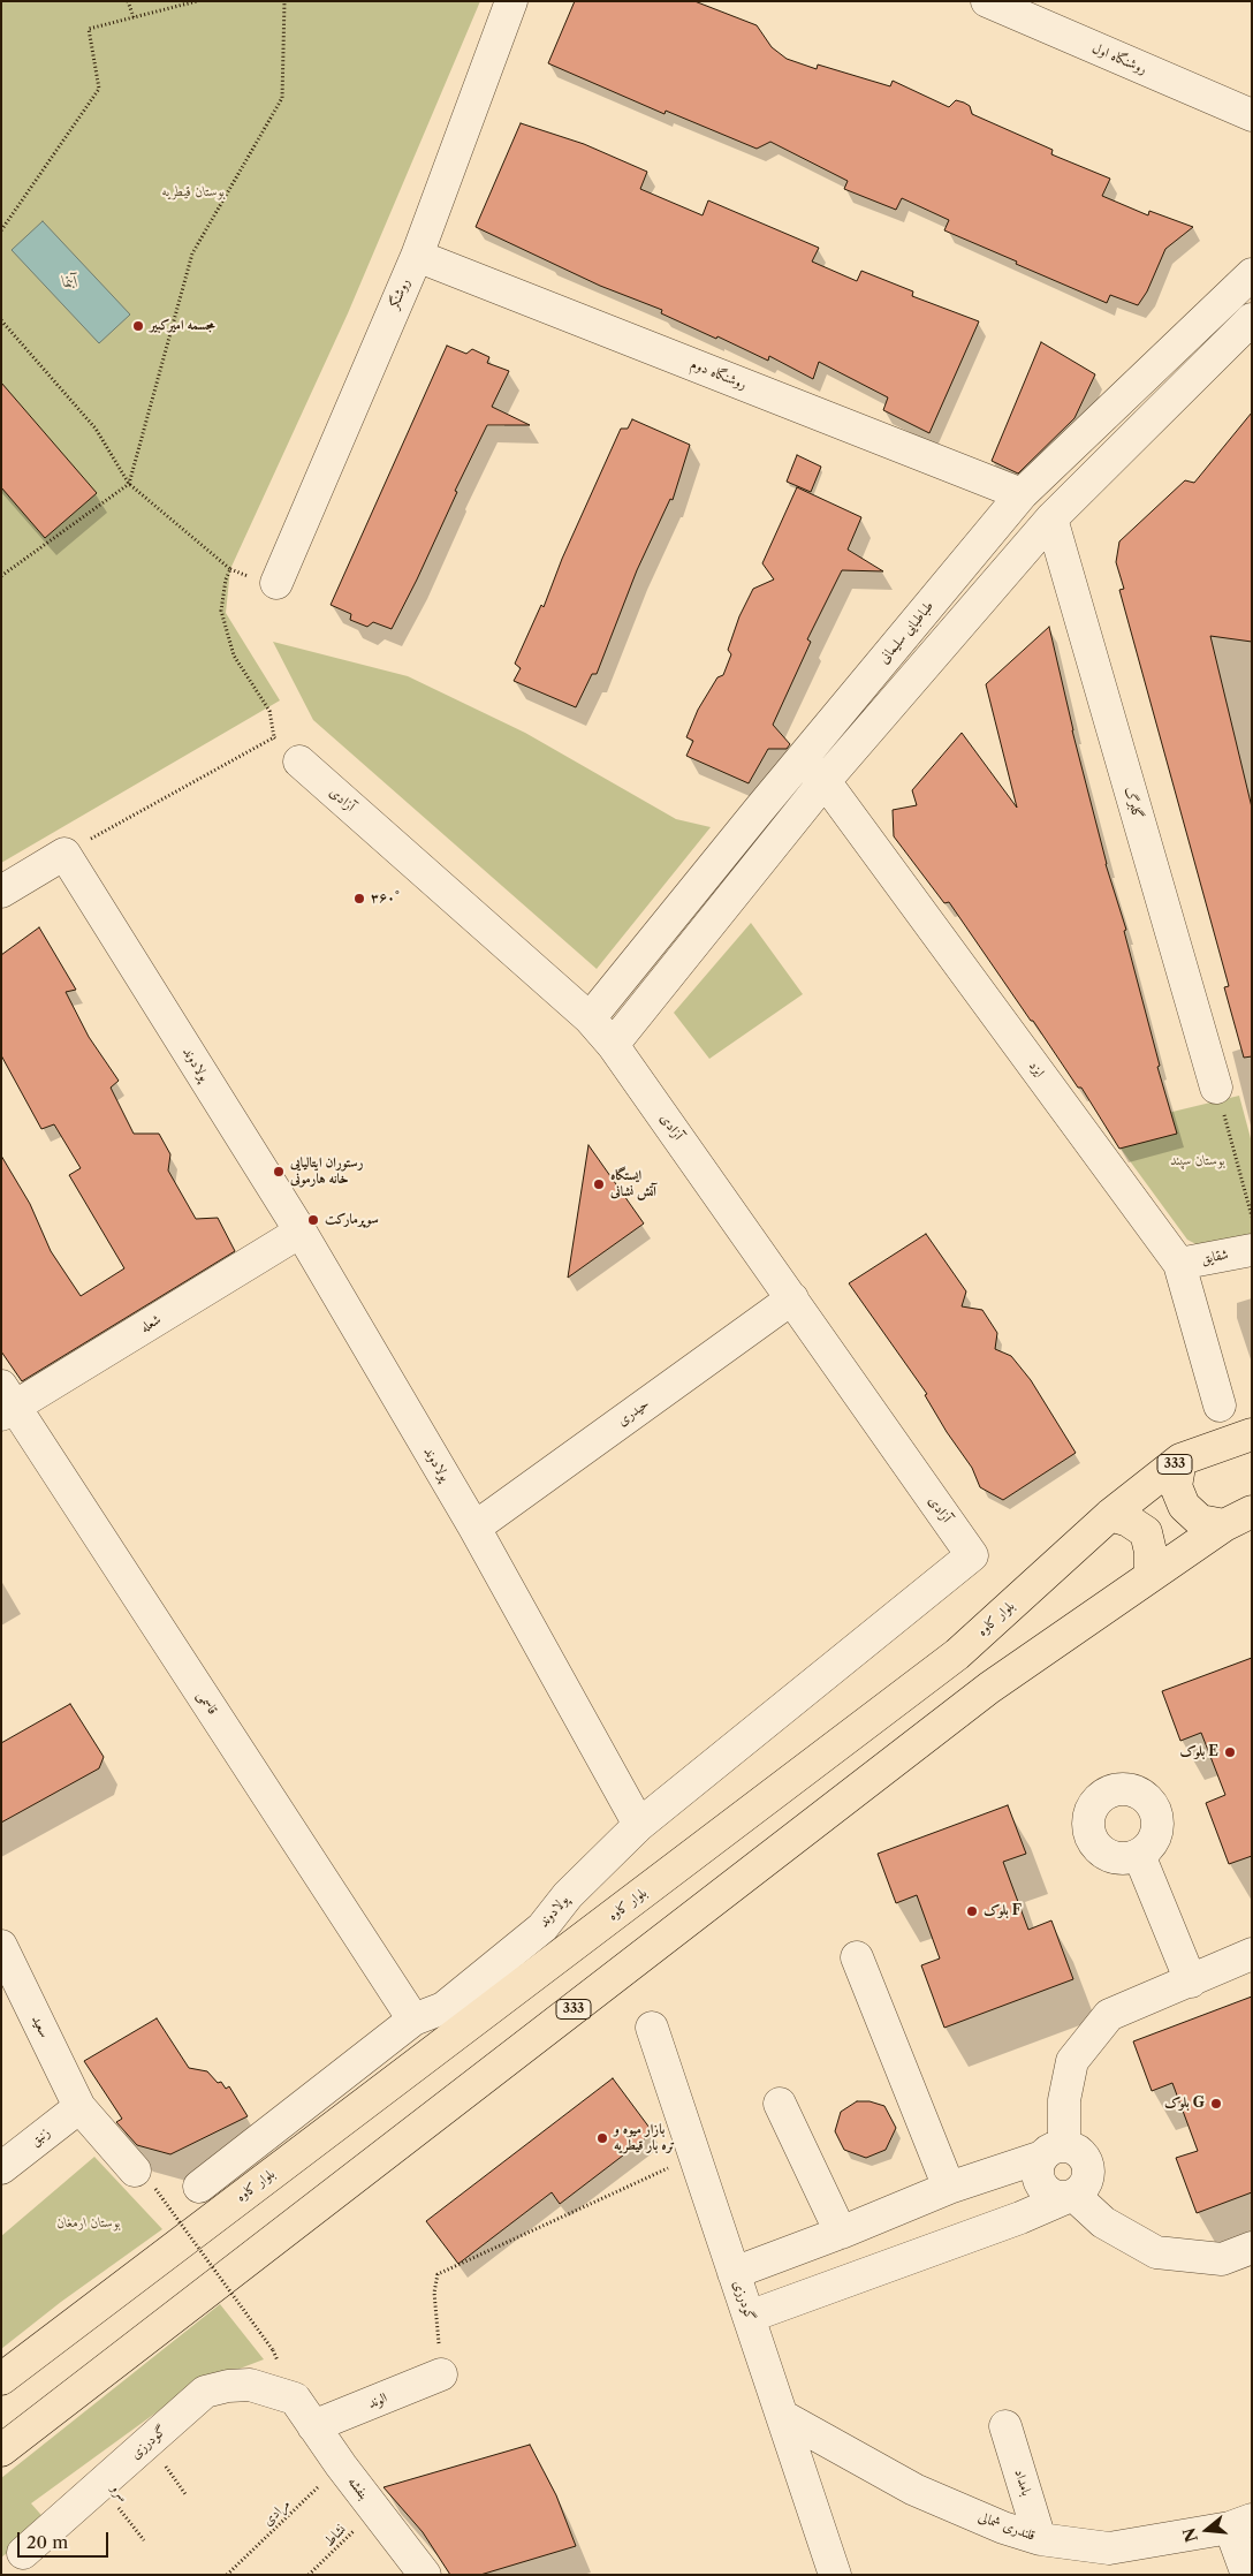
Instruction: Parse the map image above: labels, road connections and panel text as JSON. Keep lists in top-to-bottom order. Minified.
{"streets":{"main road":["333","بلوار کاوه"],"street":["روشنگاه اول","روشنگر","روشنگاه دوم","طباطبایی سلیمانی","آزادی","گلبرگ","پولادوند","ایزد","شقایق","شعله","حیدری","قاسمی","سعید","زنبق","گودرزی","الوند","بامداد","بنفشه","قلندری شمالی"],"path":["سرو","مرادی","نشاط"]},"crossings":[["روشنگر","روشنگاه دوم"],["روشنگاه دوم","طباطبایی سلیمانی"],["طباطبایی سلیمانی","آزادی"],["طباطبایی سلیمانی","ایزد"],["آزادی","پولادوند"],["آزادی","حیدری"],["پولادوند","شعله"],["پولادوند","حیدری"],["پولادوند","قاسمی"],["ایزد","شقایق"],["شعله","قاسمی"],["سعید","زنبق"],["گودرزی","بنفشه"],["گودرزی","سرو"],["گودرزی","قلندری شمالی"],["الوند","بنفشه"],["بامداد","قلندری شمالی"],["بنفشه","مرادی"],["بنفشه","نشاط"]],"water":["آبنما"],"parks":["بوستان قیطریه","بوستان سپند","بوستان ارمغان"],"places":["مجسمه امیرکبیر","۳۶۰°","رستوران ایتالیایی خانه هارمونی","ایستگاه آتش نشانی","سوپرمارکت","بلوک E","بلوک F","بلوک G","بازار میوه و تره بار قیطریه"],"scale_bar":"20 m","north":"left"}
